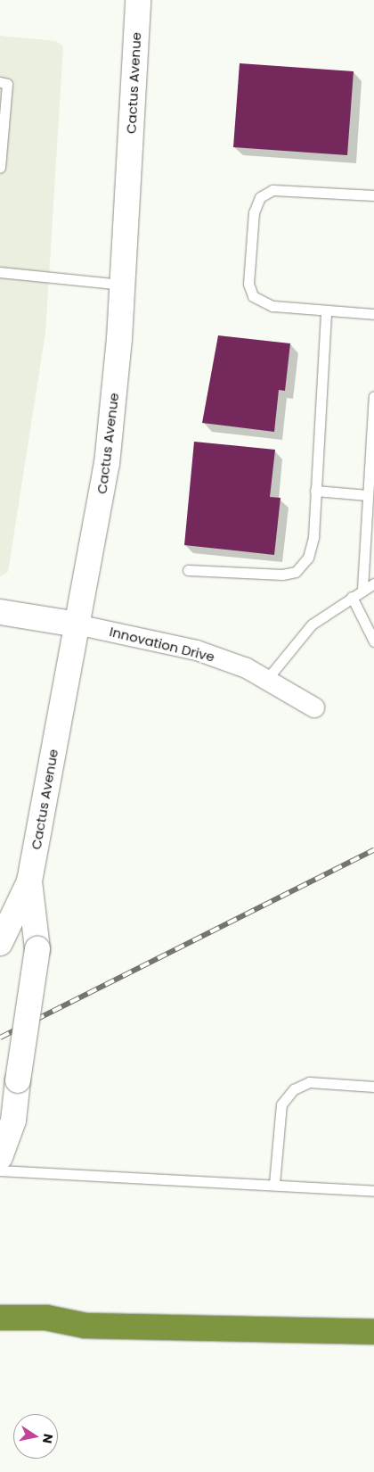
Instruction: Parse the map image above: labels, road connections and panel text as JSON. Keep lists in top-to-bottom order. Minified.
{"streets":{"main road":["Cactus Avenue","Innovation Drive"]},"crossings":[["Cactus Avenue","Innovation Drive"]],"north":"right"}
